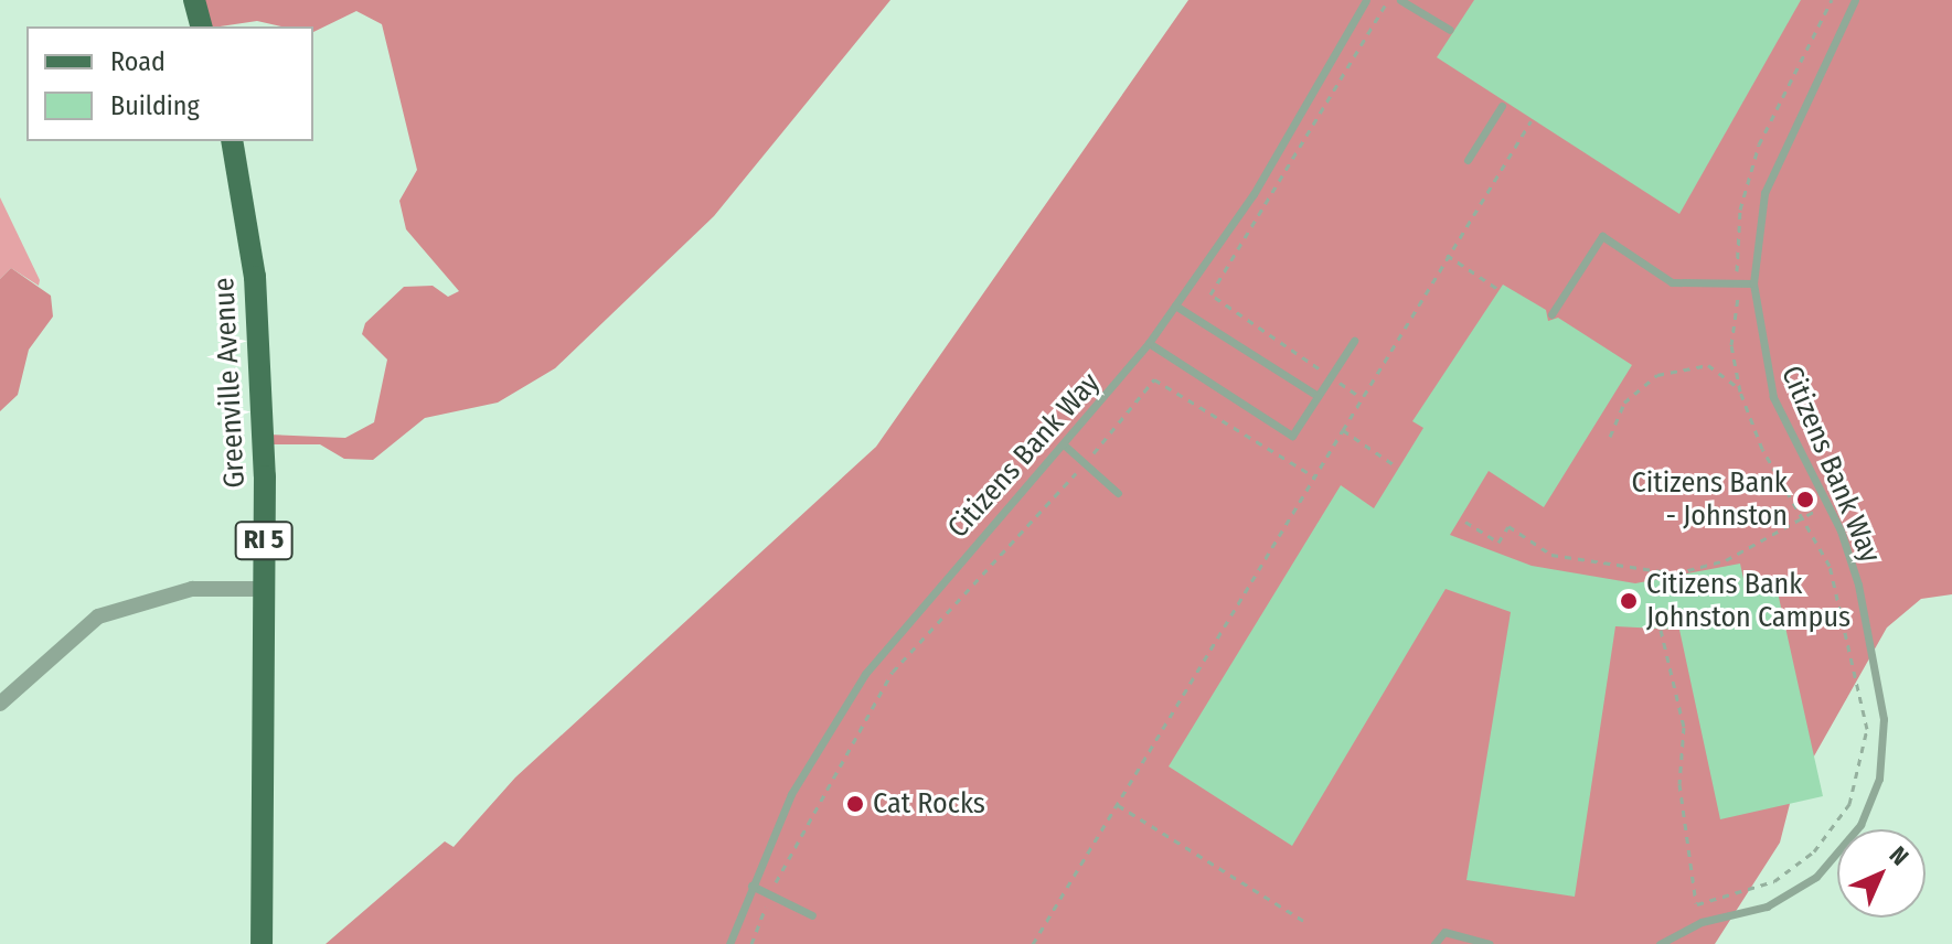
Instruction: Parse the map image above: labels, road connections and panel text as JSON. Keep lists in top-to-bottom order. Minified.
{"streets":{"main road":["Greenville Avenue","RI 5"],"lane":["Citizens Bank Way"]},"places":["Citizens Bank - Johnston","Citizens Bank Johnston Campus","Cat Rocks"],"legend":["Road","Building"],"north":"top right"}
